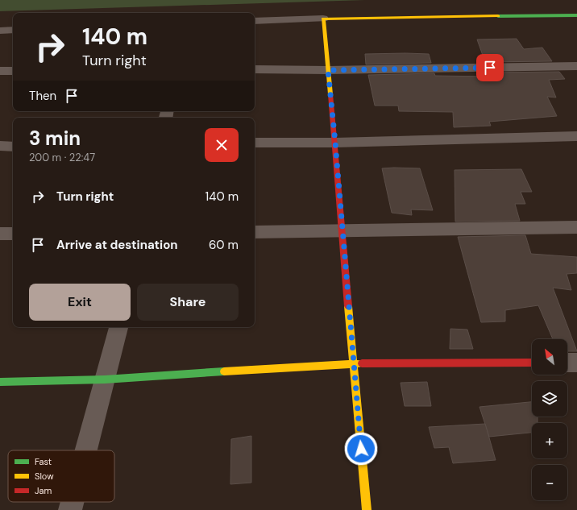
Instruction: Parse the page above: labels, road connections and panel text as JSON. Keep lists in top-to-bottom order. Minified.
{"legend":["Fast","Slow","Jam"],"north":"top left","page":{"turn":["140 m","Turn right"],"then":"Then","heading":["3 min","200 m · 22:47"],"list":[{"name":"Turn right","value":"140 m"},{"name":"Arrive at destination","value":"60 m"}],"buttons":["Exit","Share"],"map_buttons":["+","−"]}}
